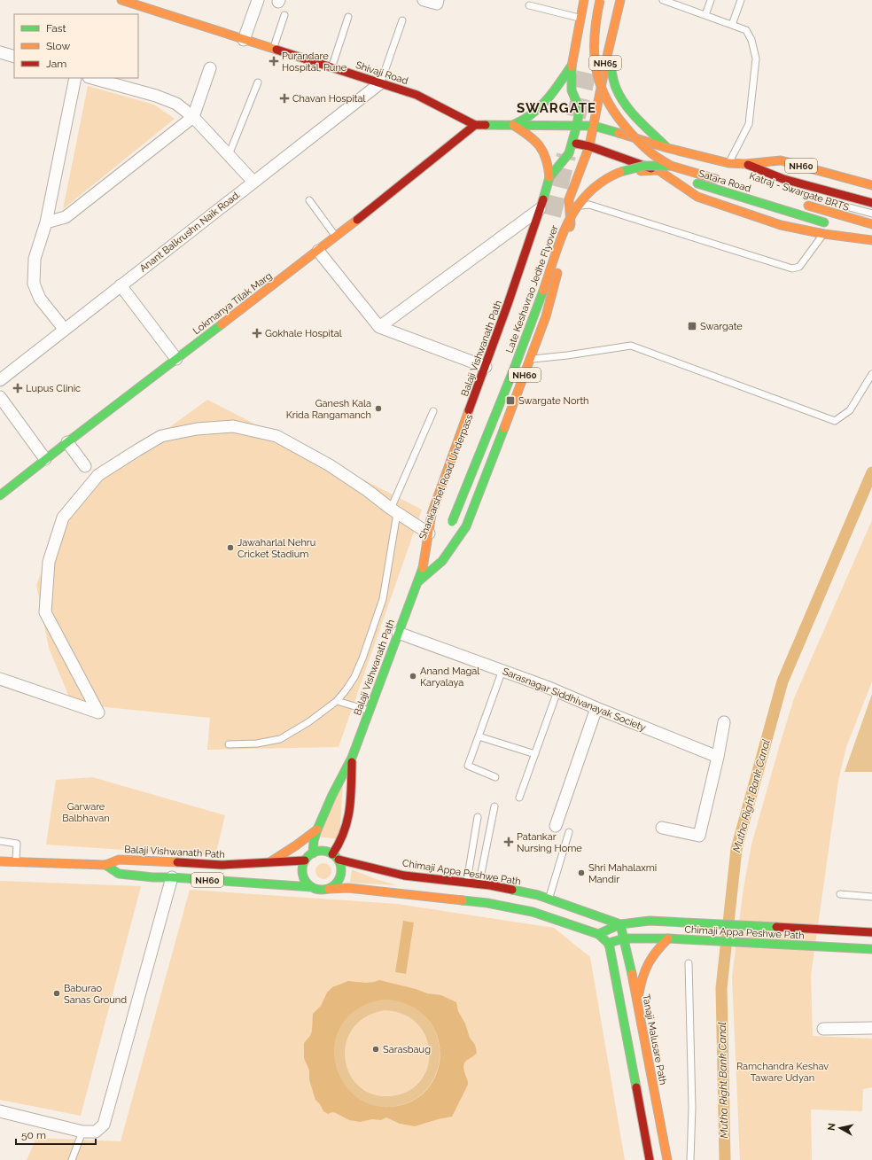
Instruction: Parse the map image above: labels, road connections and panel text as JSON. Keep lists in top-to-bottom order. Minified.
{"streets":{"main road":["NH65","Shivaji Road","NH60","Satara Road","Late Keshavrao Jedhe Flyover","Lokmanya Tilak Marg","Balaji Vishwanath Path","Shankarshet Road Underpass","Chimaji Appa Peshwe Path","Tanaji Malusare Path"],"street":["Anant Balkrushn Naik Road.","Sarasnagar Siddhivanayak Society"],"lane":["Katraj - Swargate BRTS"]},"crossings":[["NH65","Satara Road"],["NH65","Balaji Vishwanath Path"],["Shivaji Road","Satara Road"],["Shivaji Road","Anant Balkrushn Naik Road."],["Shivaji Road","Lokmanya Tilak Marg"],["Shivaji Road","Balaji Vishwanath Path"],["NH60","Balaji Vishwanath Path"],["NH60","Chimaji Appa Peshwe Path"],["Satara Road","Balaji Vishwanath Path"],["Balaji Vishwanath Path","Shankarshet Road Underpass"],["Balaji Vishwanath Path","Sarasnagar Siddhivanayak Society"],["Balaji Vishwanath Path","Chimaji Appa Peshwe Path"],["Chimaji Appa Peshwe Path","Tanaji Malusare Path"]],"districts":["SWARGATE"],"water":["Mutha Right Bank Canal"],"parks":["Garware Balbhavan","Ramchandra Keshav Taware Udyan"],"places":{"health":["Purandare Hospital, Pune","Chavan Hospital","Gokhale Hospital","Lupus Clinic","Patankar Nursing Home"],"transit":["Swargate","Swargate North"],"other":["Ganesh Kala Krida Rangamanch","Jawaharlal Nehru Cricket Stadium","Anand Magal Karyalaya","Shri Mahalaxmi Mandir","Baburao Sanas Ground","Sarasbaug"]},"legend":["Fast","Slow","Jam"],"scale_bar":"50 m","north":"left"}
